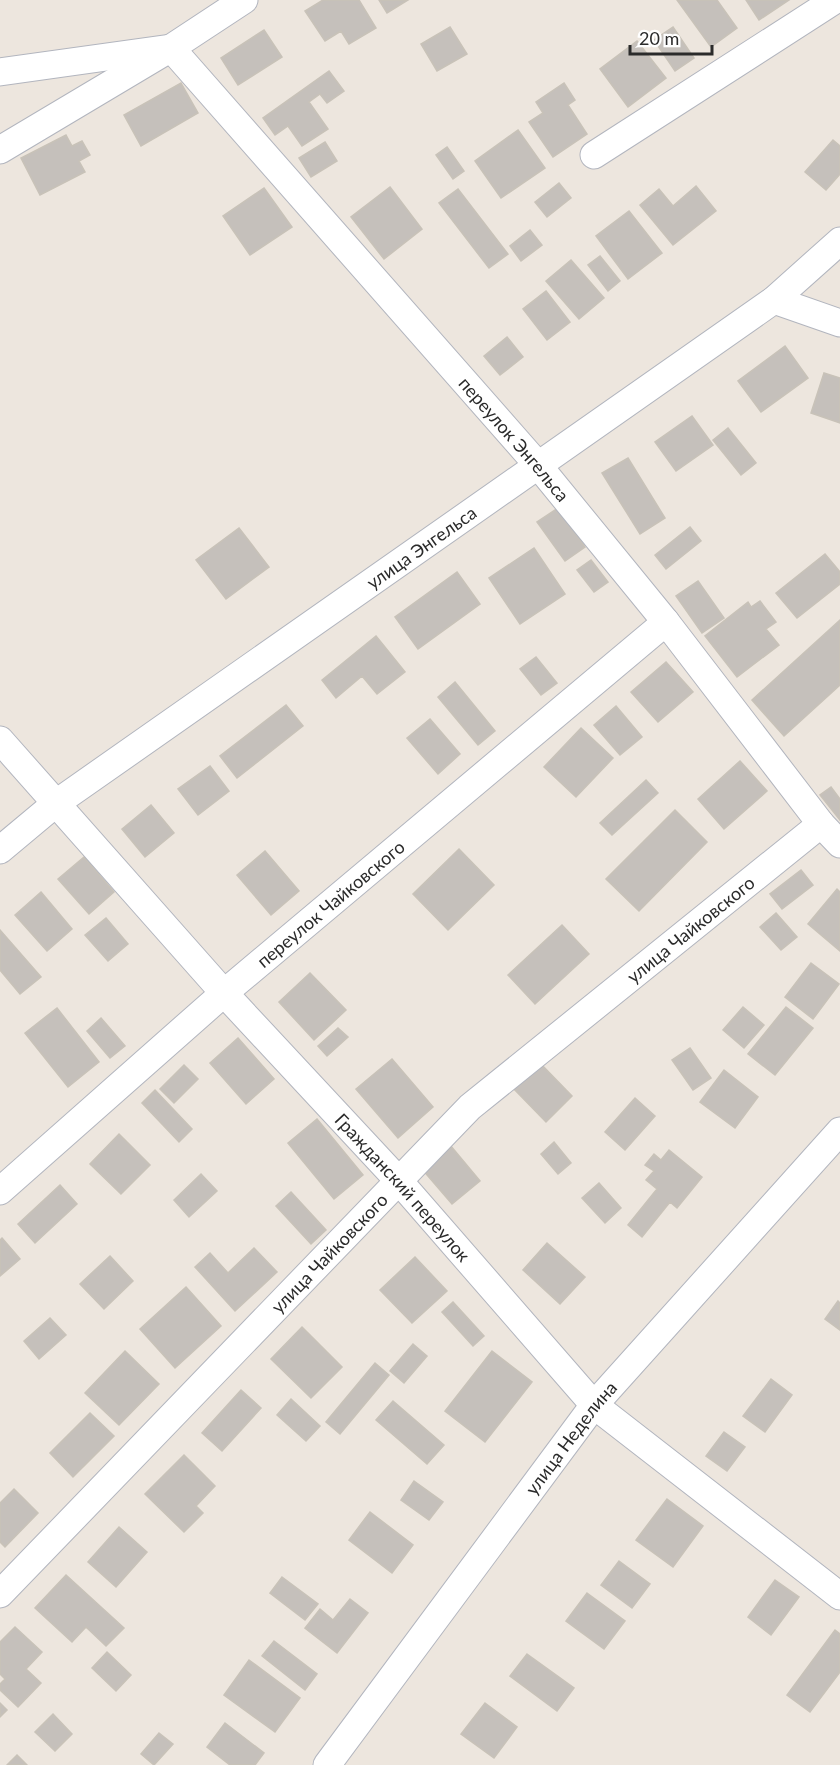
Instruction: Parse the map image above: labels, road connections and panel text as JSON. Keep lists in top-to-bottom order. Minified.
{"streets":{"street":["переулок Энгельса","улица Энгельса","переулок Чайковского","улица Чайковского","Гражданский переулок","улица Неделина"]},"crossings":[["переулок Энгельса","улица Энгельса"],["переулок Энгельса","переулок Чайковского"],["переулок Энгельса","улица Чайковского"],["улица Энгельса","Гражданский переулок"],["переулок Чайковского","Гражданский переулок"],["улица Чайковского","Гражданский переулок"],["Гражданский переулок","улица Неделина"]],"scale_bar":"20 m"}
